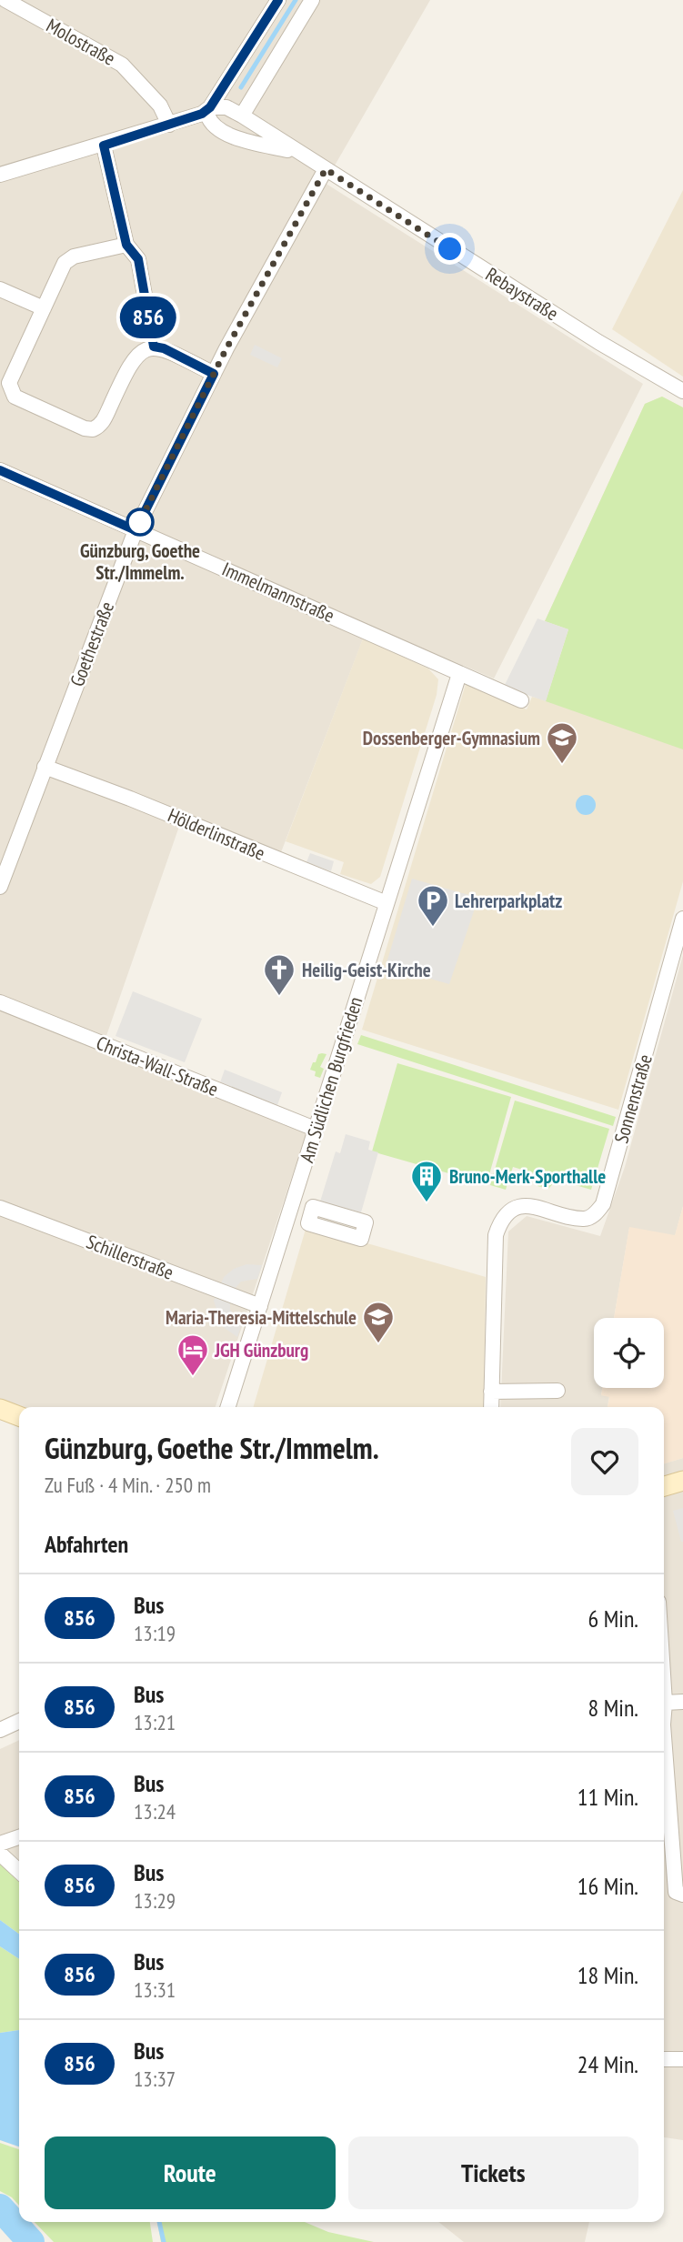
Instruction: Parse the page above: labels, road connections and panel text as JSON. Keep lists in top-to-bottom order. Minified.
{"streets":{"street":["Molostraße","Rebaystraße","Immelmannstraße","Goethestraße","Hölderlinstraße","Christa-Wall-Straße","Am Südlichen Burgfrieden","Sonnenstraße","Schillerstraße"]},"crossings":[["Rebaystraße","Goethestraße"],["Immelmannstraße","Goethestraße"],["Immelmannstraße","Am Südlichen Burgfrieden"],["Goethestraße","Hölderlinstraße"],["Hölderlinstraße","Am Südlichen Burgfrieden"],["Christa-Wall-Straße","Am Südlichen Burgfrieden"],["Am Südlichen Burgfrieden","Schillerstraße"]],"places":{"other":["Günzburg, Goethe Str./Immelm."],"school or university":["Dossenberger-Gymnasium","Maria-Theresia-Mittelschule"],"parking":["Lehrerparkplatz"],"church":["Heilig-Geist-Kirche"],"building":["Bruno-Merk-Sporthalle"],"hotel":["JGH Günzburg"]},"lines":["bus line 856"],"page":{"on_map":"856","heading":[["Günzburg, Goethe Str./Immelm.","Zu Fuß · 4 Min. · 250 m"],"Abfahrten"],"list":[{"mark":"856","name":"Bus","note":"13:19","value":"6 Min."},{"mark":"856","name":"Bus","note":"13:21","value":"8 Min."},{"mark":"856","name":"Bus","note":"13:24","value":"11 Min."},{"mark":"856","name":"Bus","note":"13:29","value":"16 Min."},{"mark":"856","name":"Bus","note":"13:31","value":"18 Min."},{"mark":"856","name":"Bus","note":"13:37","value":"24 Min."}],"buttons":["Route","Tickets"]}}
